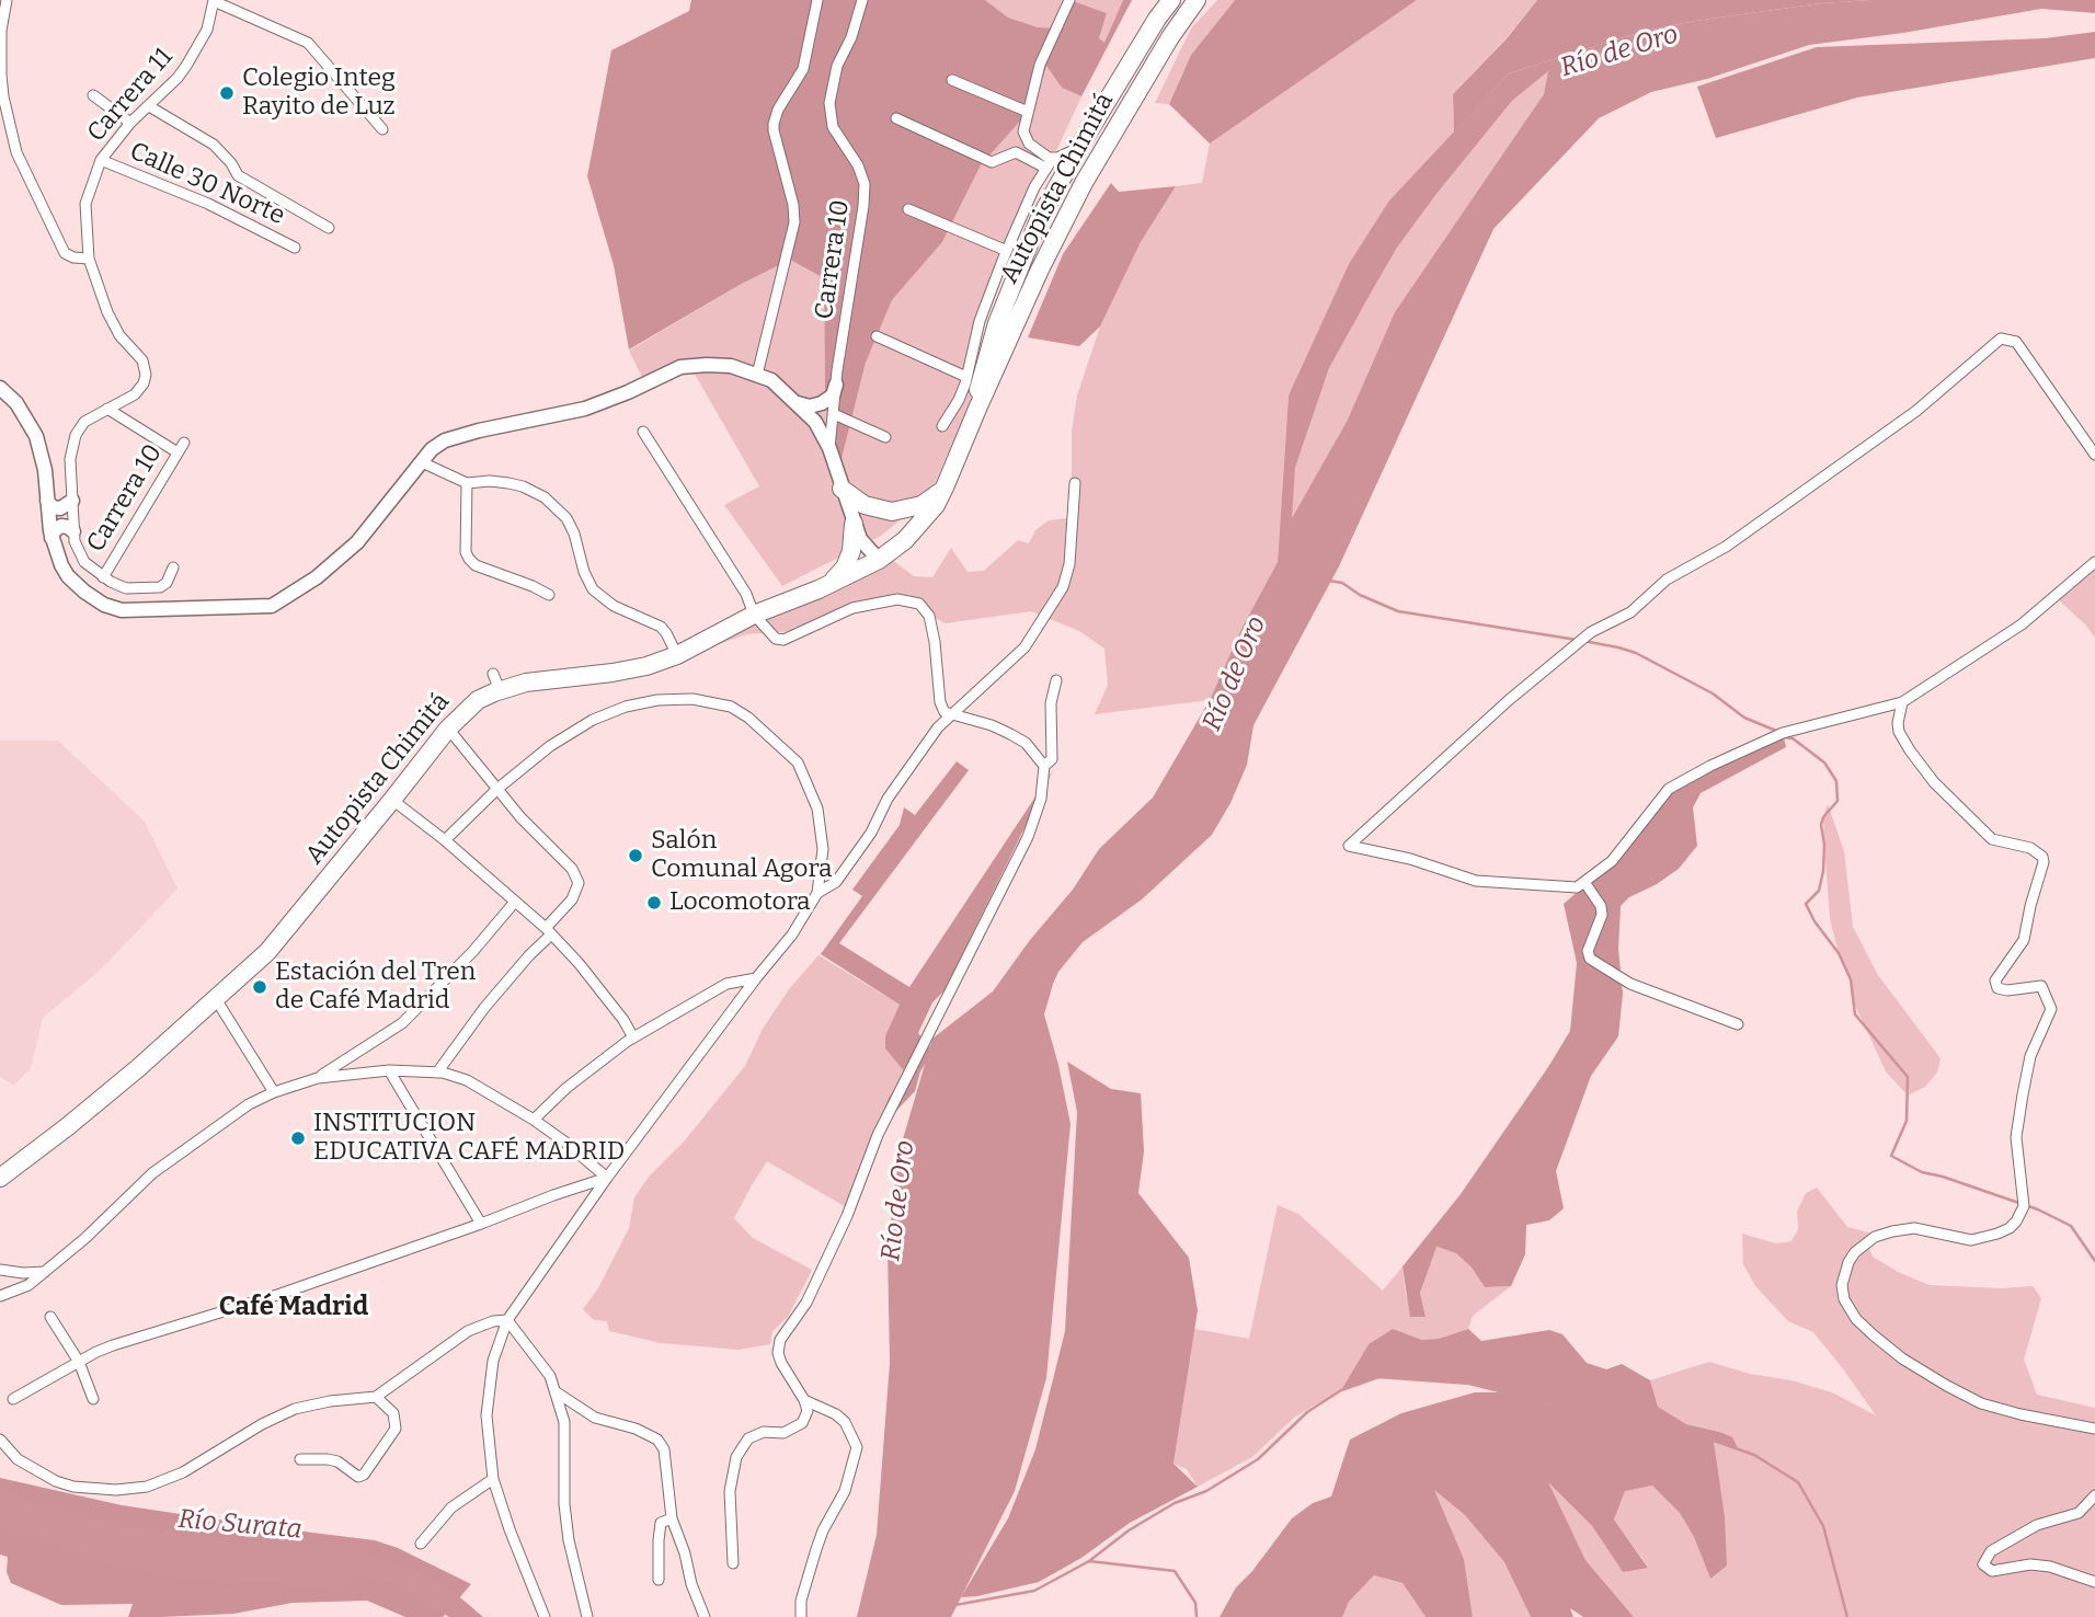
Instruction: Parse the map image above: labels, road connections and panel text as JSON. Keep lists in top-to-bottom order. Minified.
{"streets":{"highway":["Autopista Chimitá"],"street":["Carrera 11","Calle 30 Norte","Carrera 10"]},"crossings":[["Carrera 11","Calle 30 Norte"],["Carrera 11","Carrera 10"]],"districts":["Café Madrid"],"water":["Río de Oro","Río Surata"],"places":["Colegio Integ Rayito de Luz","Salón Comunal Agora","Locomotora","Estación del Tren de Café Madrid","INSTITUCION EDUCATIVA CAFÉ MADRID"]}
